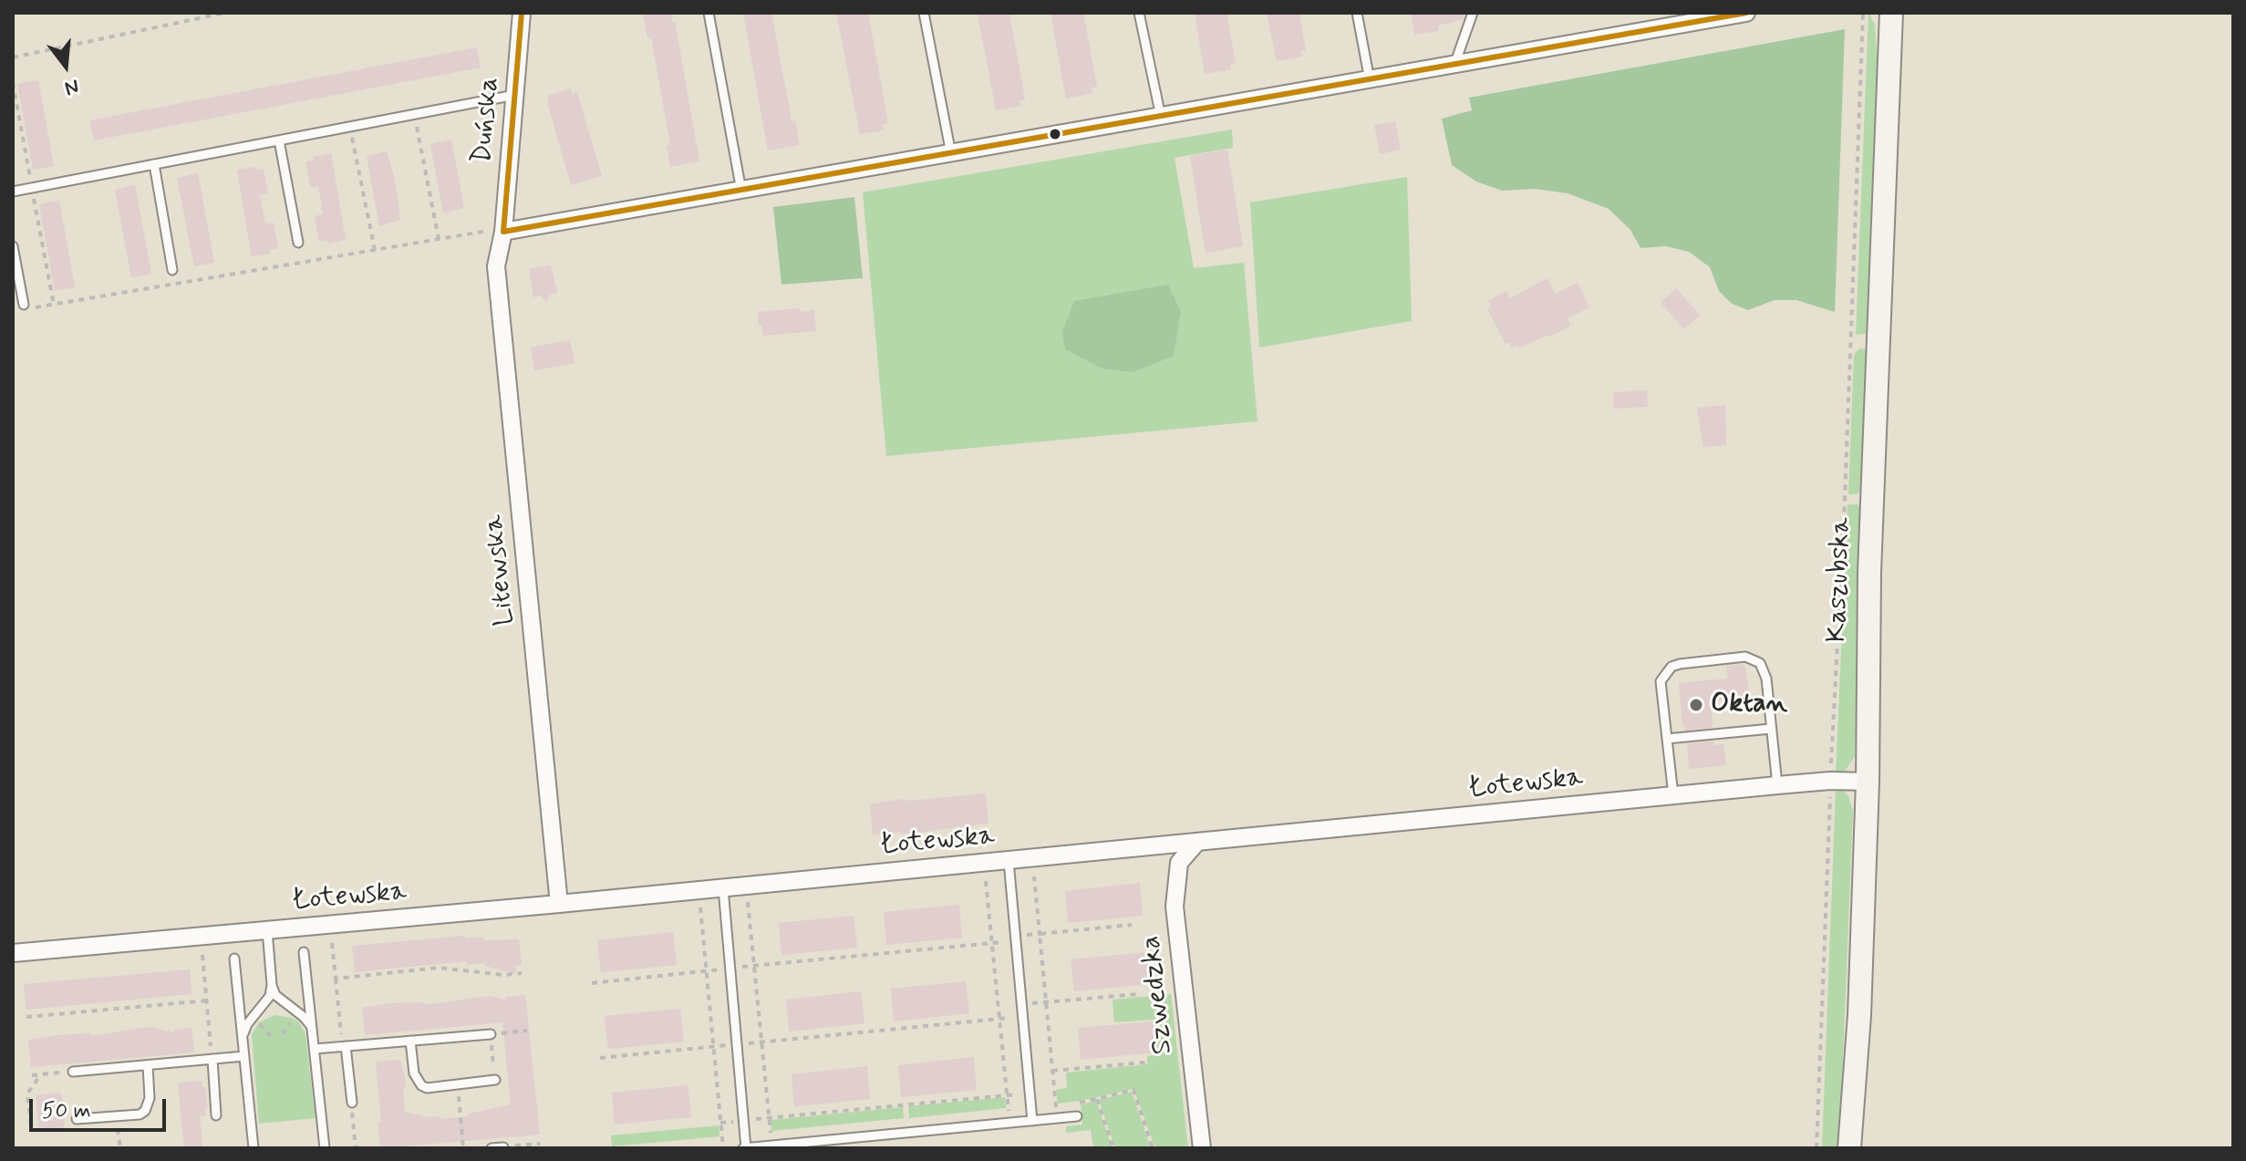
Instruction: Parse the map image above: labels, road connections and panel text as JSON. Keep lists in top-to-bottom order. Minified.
{"streets":{"main road":["Kaszubska"],"street":["Duńska","Litewska","Łotewska","Szwedzka"]},"crossings":[["Duńska","Litewska"],["Litewska","Łotewska"],["Kaszubska","Łotewska"],["Łotewska","Szwedzka"]],"places":["Oktan"],"scale_bar":"50 m","north":"bottom"}
